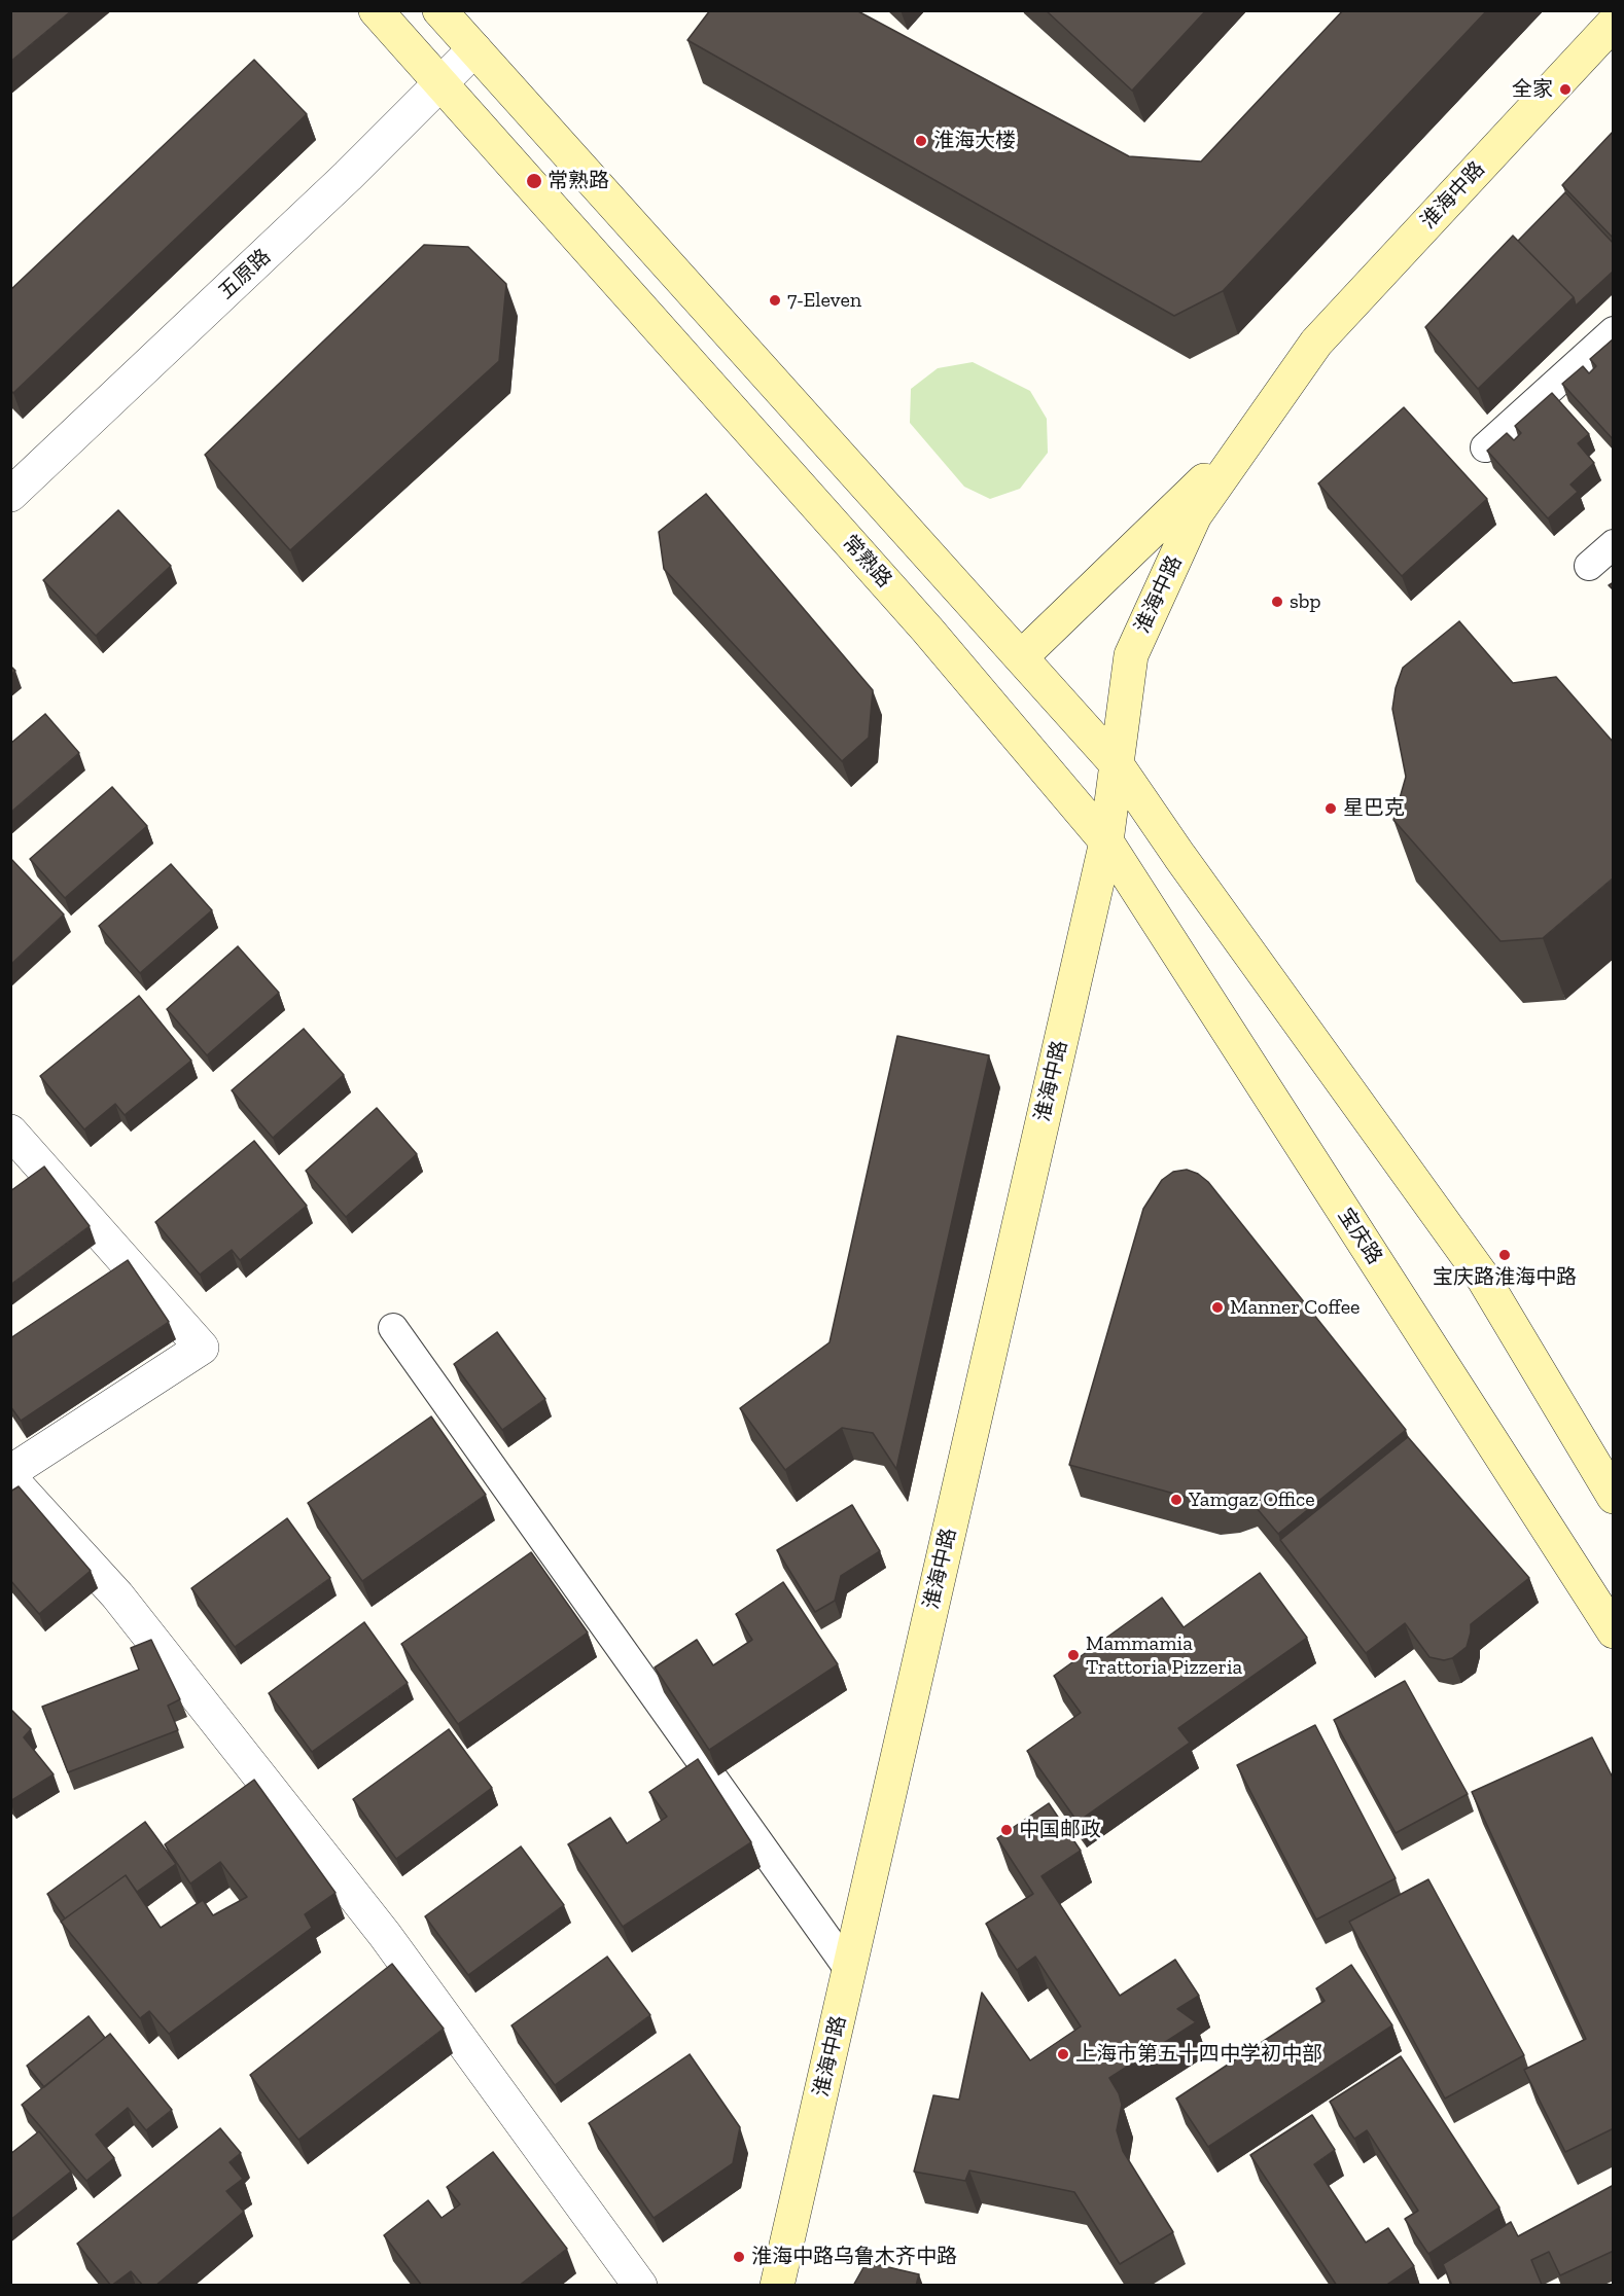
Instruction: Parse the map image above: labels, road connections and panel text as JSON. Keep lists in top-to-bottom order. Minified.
{"streets":{"main road":["淮海中路","常熟路","宝庆路"],"street":["五原路"]},"crossings":[["淮海中路","常熟路"],["淮海中路","宝庆路"],["五原路","常熟路"],["常熟路","宝庆路"]],"places":["全家","淮海大楼","常熟路","7-Eleven","sbp","星巴克","宝庆路淮海中路","Manner Coffee","Yamgaz Office","Mammamia Trattoria Pizzeria","中国邮政","上海市第五十四中学初中部","淮海中路乌鲁木齐中路"]}
